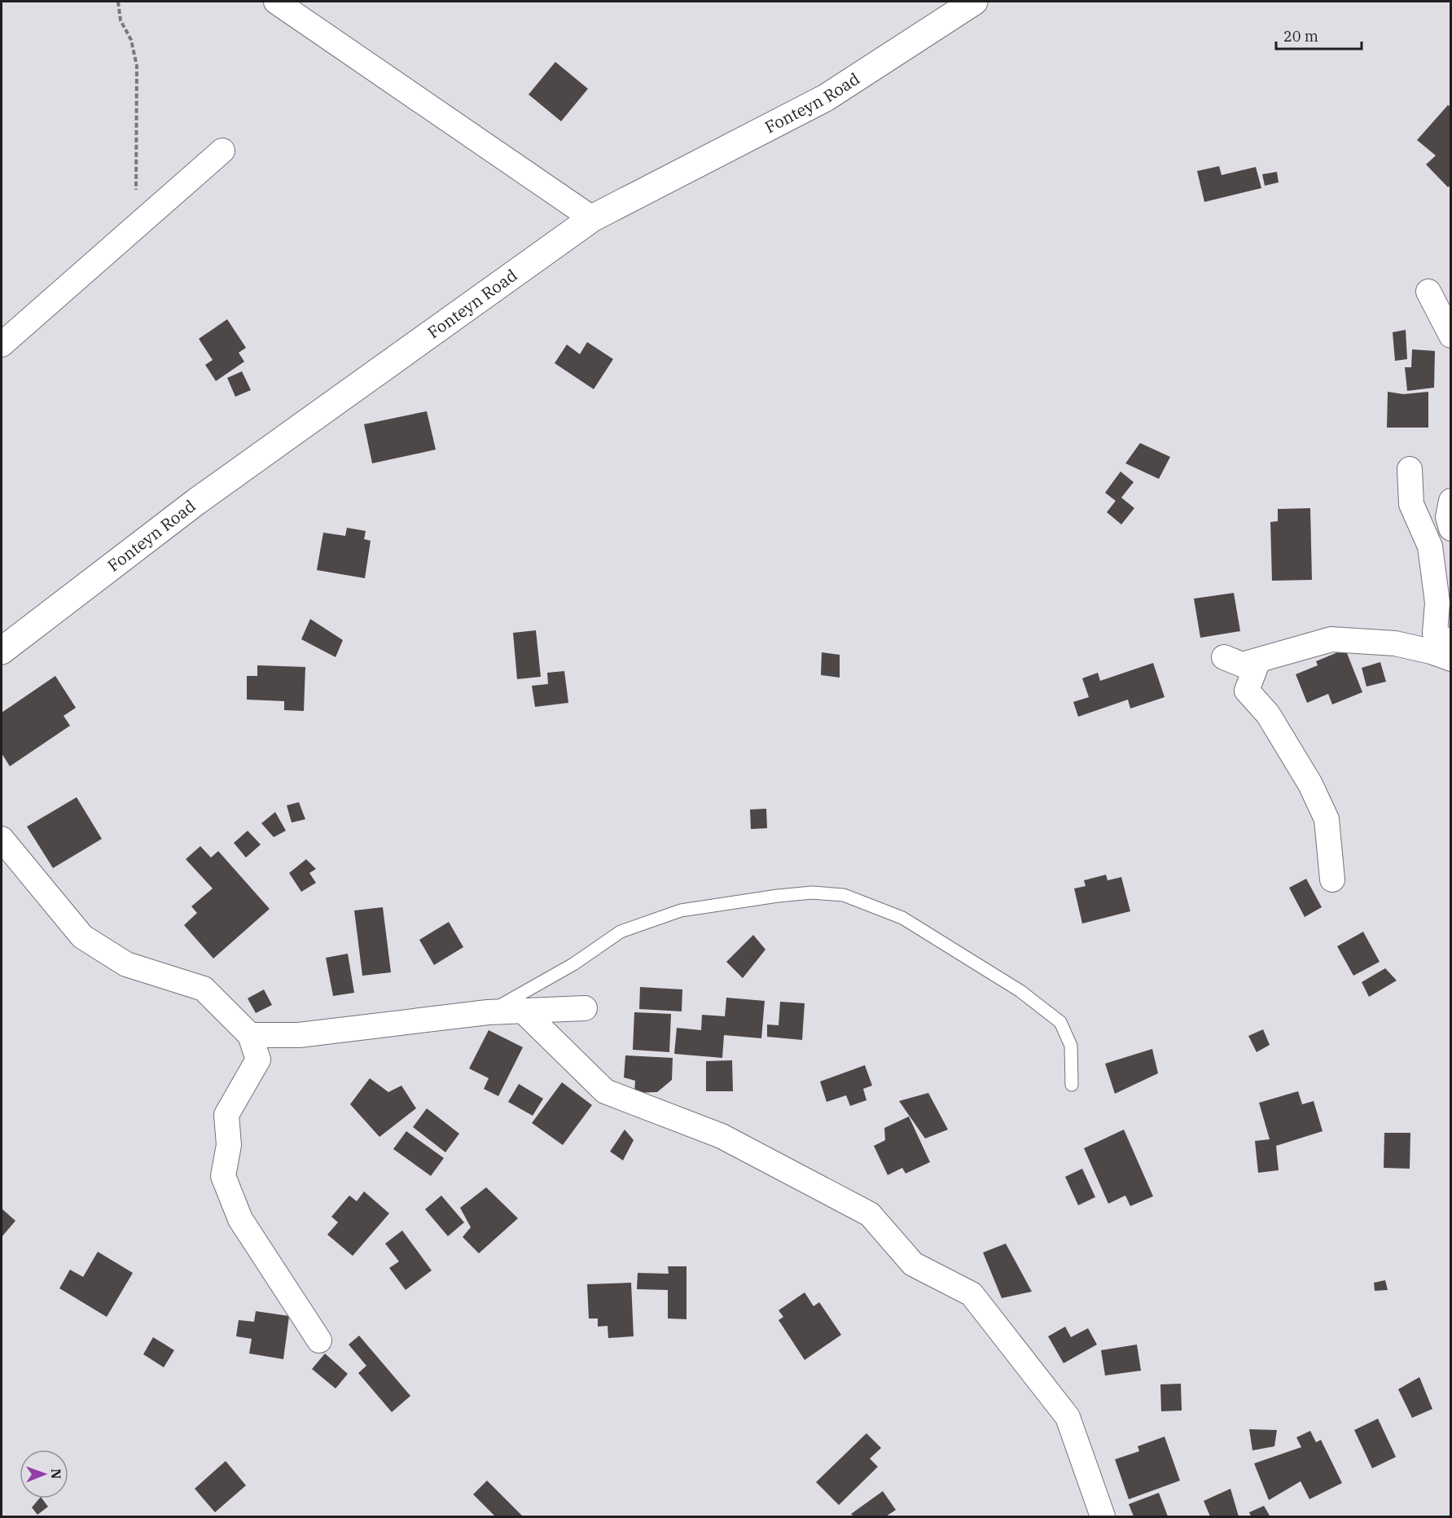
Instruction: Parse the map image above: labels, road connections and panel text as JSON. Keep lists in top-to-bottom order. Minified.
{"streets":{"street":["Fonteyn Road"]},"scale_bar":"20 m","north":"right"}
